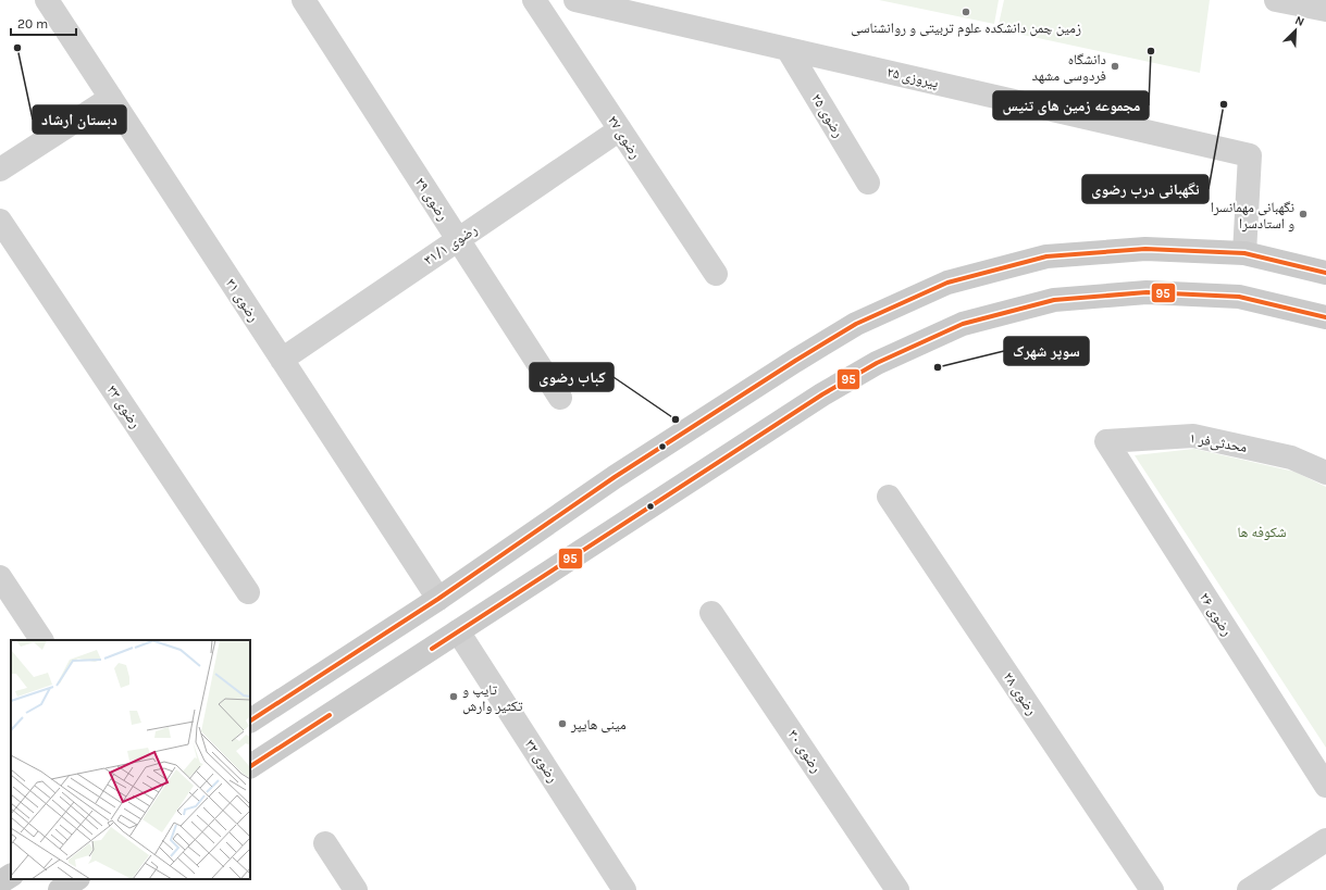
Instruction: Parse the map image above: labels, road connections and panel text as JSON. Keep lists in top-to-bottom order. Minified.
{"streets":{"street":["پیروزی ۲۵","رضوی ۲۵","رضوی ۲۷","رضوی ۲۹","رضوی ۳۱/۱","رضوی ۳۱","رضوی ۳۳","محدثی‌فر ۱","رضوی ۲۶","رضوی ۲۸","رضوی ۳۰","رضوی ۳۲"]},"crossings":[["پیروزی ۲۵","رضوی ۲۵"],["رضوی ۲۷","رضوی ۳۱/۱"],["رضوی ۲۹","رضوی ۳۱/۱"],["رضوی ۳۱/۱","رضوی ۳۱"],["محدثی‌فر ۱","رضوی ۲۶"]],"parks":["شکوفه ها"],"places":["زمین چمن دانشکده علوم تربیتی و روانشناسی","دبستان ارشاد","مجموعه زمین های تنیس","دانشگاه فردوسی مشهد","نگهبانی درب رضوی","نگهبانی مهمانسرا و استادسرا","سوپر شهرک","کباب رضوی","تایپ و تکثیر وارش","مینی هایپر"],"lines":["transit line 95"],"scale_bar":"20 m","north":"top right"}
